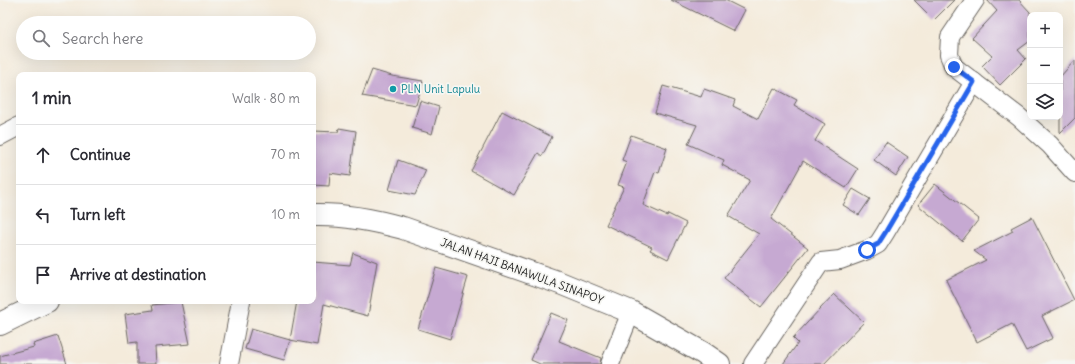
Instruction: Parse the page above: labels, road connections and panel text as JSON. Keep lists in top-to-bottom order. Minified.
{"streets":{"highway":["JALAN HAJI BANAWULA SINAPOY"]},"places":["PLN Unit Lapulu"],"page":{"map_buttons":["+","−"],"search":"Search here","heading":["1 min","Walk · 80 m"],"list":[["Continue","70 m"],["Turn left","10 m"],"Arrive at destination"]}}
